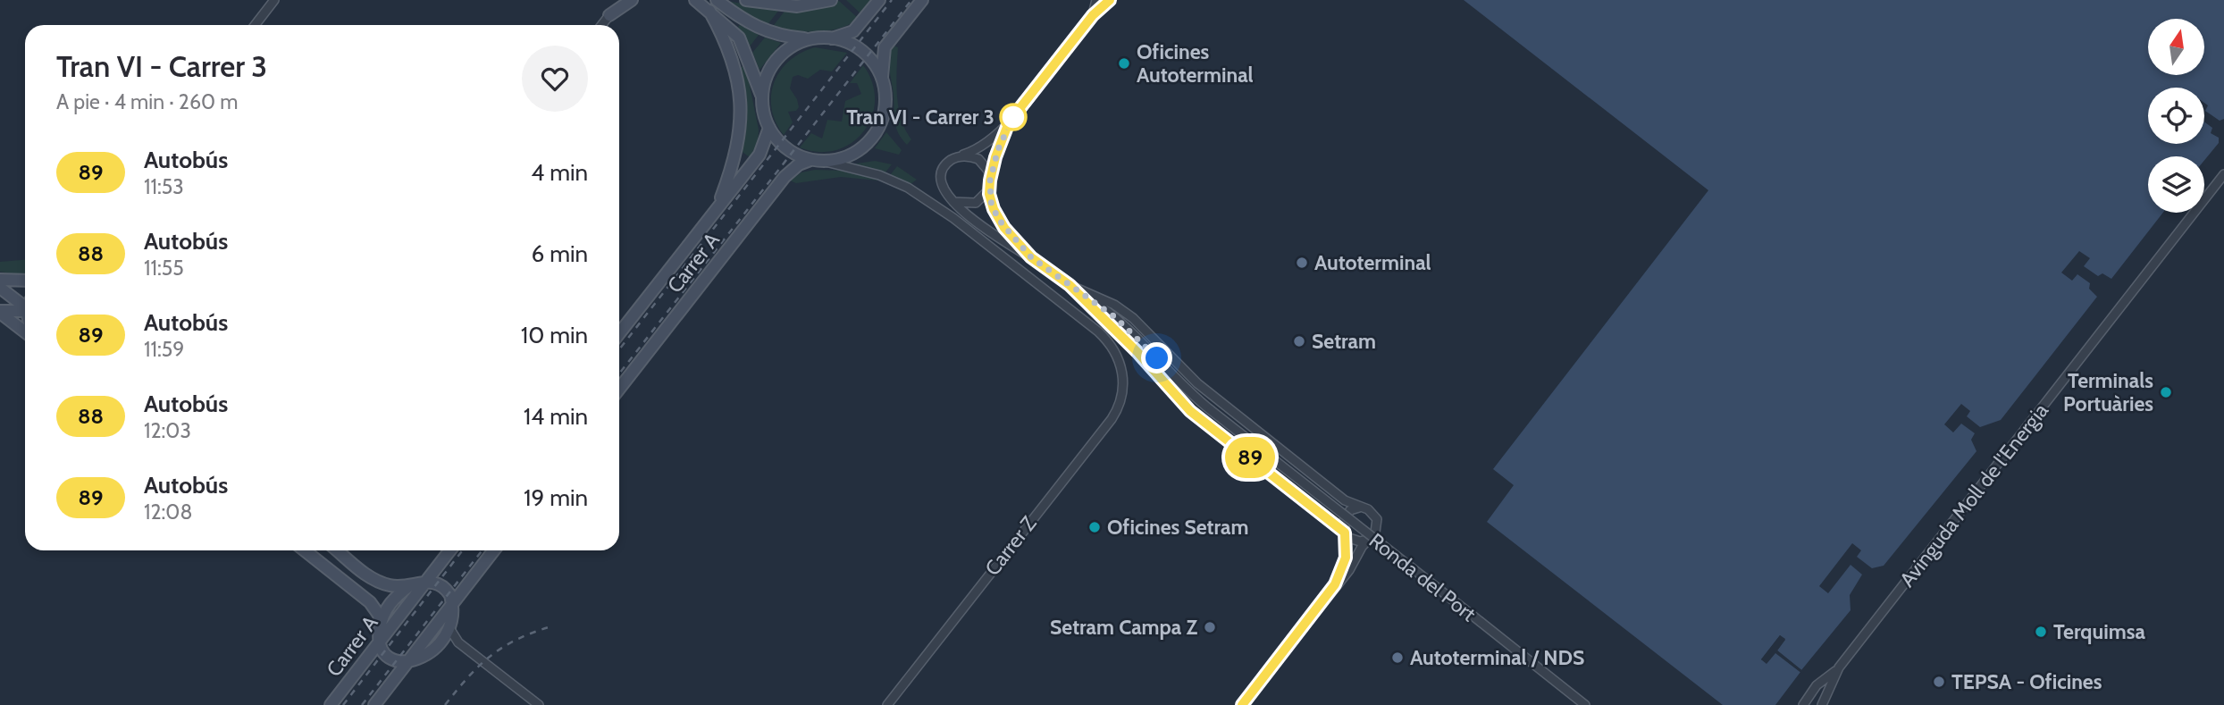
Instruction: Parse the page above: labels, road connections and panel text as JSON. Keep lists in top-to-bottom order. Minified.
{"streets":{"main road":["Carrer A"],"street":["Avinguda Moll de l'Energia","Carrer Z","Ronda del Port"]},"crossings":[["Carrer A","Carrer Z"]],"places":["Oficines Autoterminal","Tran VI - Carrer 3","Autoterminal","Setram","Terminals Portuàries","Oficines Setram","Setram Campa Z","Terquimsa","Autoterminal / NDS","TEPSA - Oficines"],"lines":["bus line 89"],"north":"top","page":{"on_map":"89","heading":["Tran VI - Carrer 3","A pie · 4 min · 260 m"],"list":[{"mark":"89","name":"Autobús","note":"11:53","value":"4 min"},{"mark":"88","name":"Autobús","note":"11:55","value":"6 min"},{"mark":"89","name":"Autobús","note":"11:59","value":"10 min"},{"mark":"88","name":"Autobús","note":"12:03","value":"14 min"},{"mark":"89","name":"Autobús","note":"12:08","value":"19 min"}]}}
